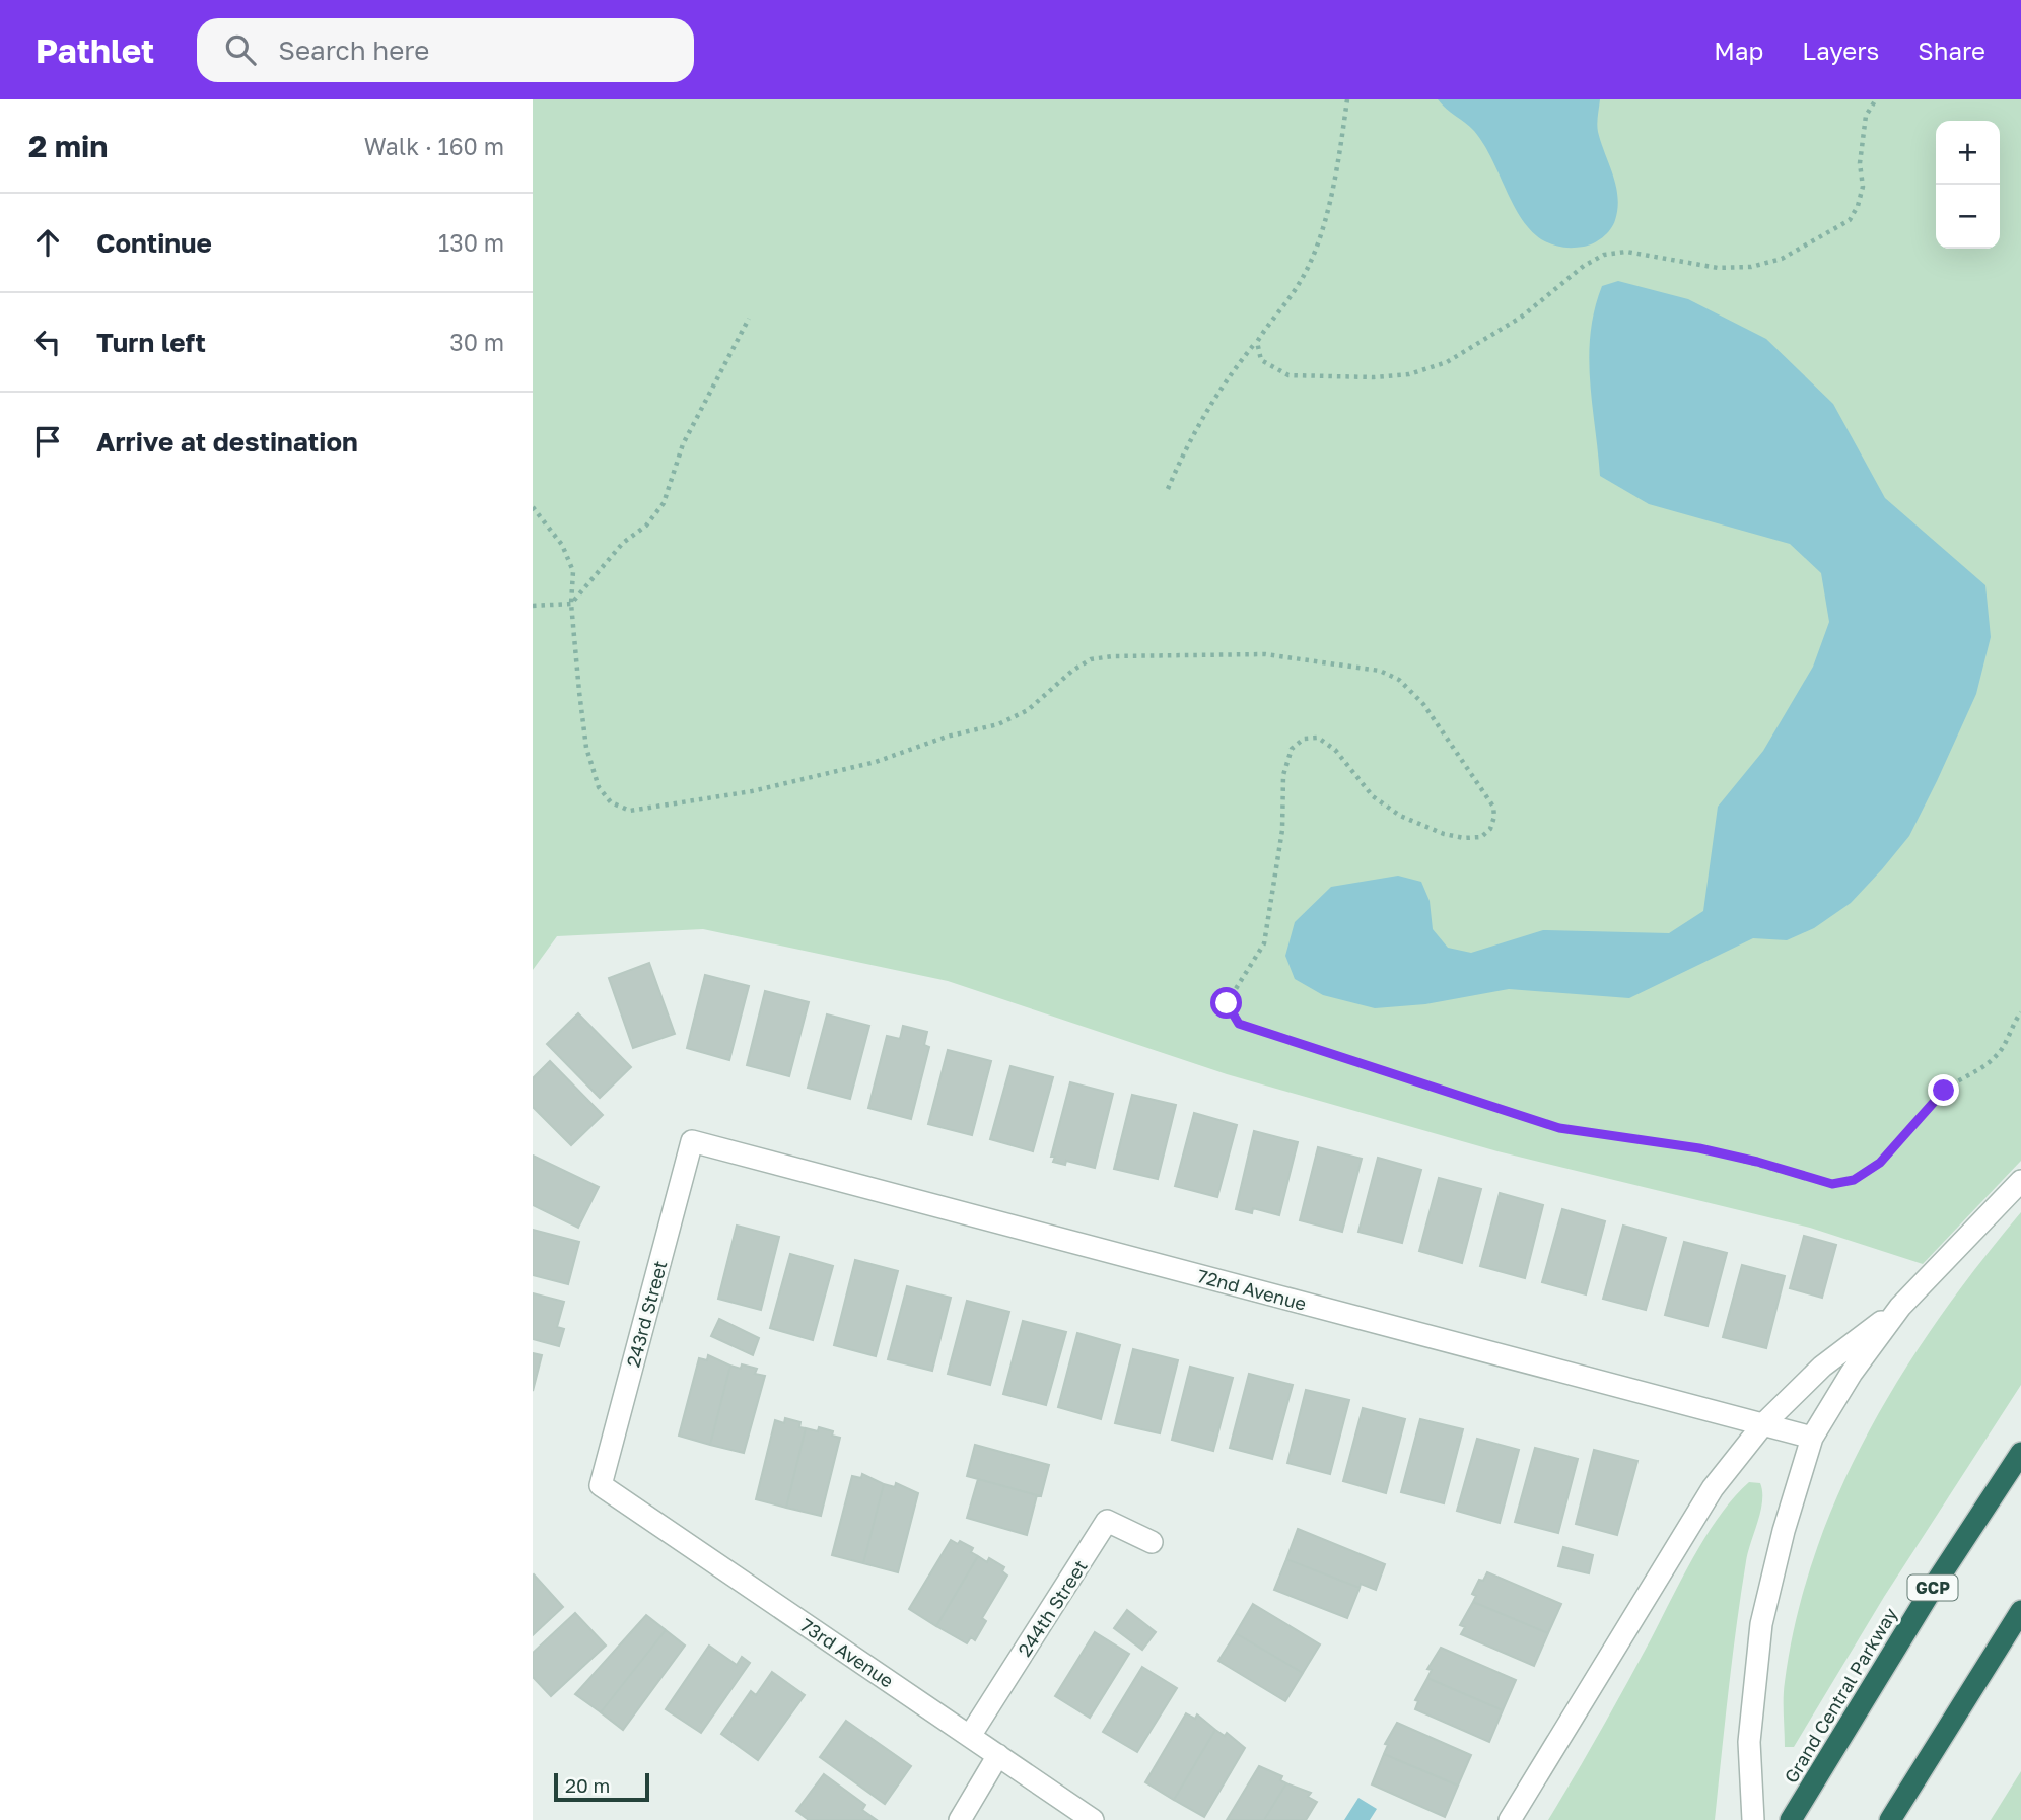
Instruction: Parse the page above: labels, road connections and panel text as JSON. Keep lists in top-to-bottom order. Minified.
{"streets":{"highway":["GCP","Grand Central Parkway"],"street":["72nd Avenue","243rd Street","244th Street","73rd Avenue"]},"crossings":[["72nd Avenue","243rd Street"],["243rd Street","73rd Avenue"],["244th Street","73rd Avenue"]],"scale_bar":"20 m","page":{"header":"Pathlet","search":"Search here","nav":["Map","Layers","Share"],"heading":["2 min","Walk · 160 m"],"map_buttons":["+","−"],"list":[["Continue","130 m"],["Turn left","30 m"],"Arrive at destination"],"scale":"20 m"}}
